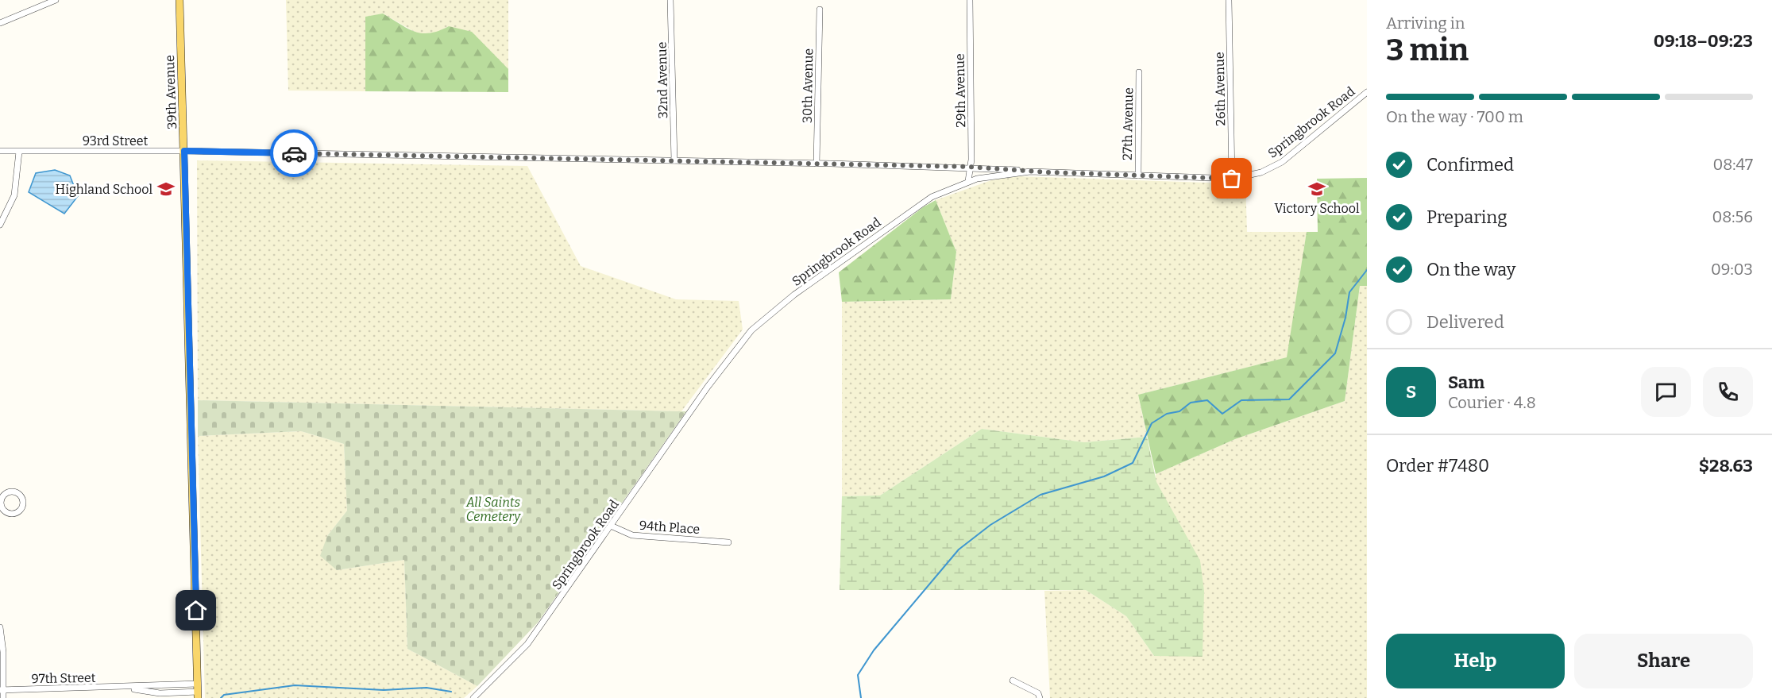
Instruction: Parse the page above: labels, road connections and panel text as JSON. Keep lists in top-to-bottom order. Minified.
{"streets":{"main road":["39th Avenue"],"street":["32nd Avenue","30th Avenue","26th Avenue","29th Avenue","Springbrook Road","27th Avenue","93rd Street","94th Place","97th Street"]},"crossings":[["32nd Avenue","93rd Street"],["30th Avenue","93rd Street"],["26th Avenue","Springbrook Road"],["29th Avenue","Springbrook Road"],["29th Avenue","93rd Street"],["39th Avenue","93rd Street"],["39th Avenue","97th Street"],["Springbrook Road","27th Avenue"],["Springbrook Road","93rd Street"],["Springbrook Road","94th Place"]],"parks":["All Saints Cemetery"],"places":{"school or university":["Highland School","Victory School"]},"page":{"heading":["3 min","Arriving in","09:18–09:23"],"panel":["Sam","Courier · 4.8","Order #7480","$28.63"],"bar":"On the way · 700 m","list":[["Confirmed","08:47"],["Preparing","08:56"],["On the way","09:03"],"Delivered"],"round":"S","buttons":["Help","Share"]}}
